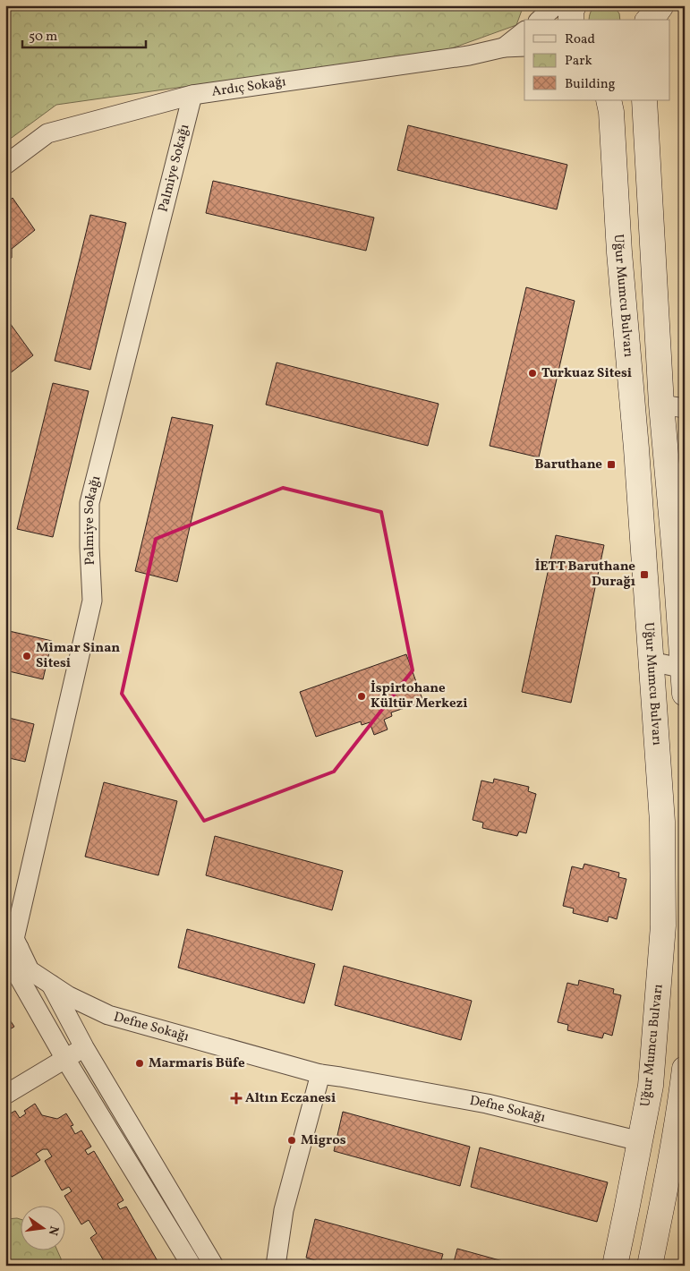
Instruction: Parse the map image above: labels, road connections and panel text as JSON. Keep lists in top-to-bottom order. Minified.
{"streets":{"main road":["Uğur Mumcu Bulvarı"],"street":["Ardıç Sokağı","Palmiye Sokağı","Defne Sokağı"]},"crossings":[["Ardıç Sokağı","Palmiye Sokağı"],["Palmiye Sokağı","Defne Sokağı"],["Uğur Mumcu Bulvarı","Defne Sokağı"]],"places":{"other":["Turkuaz Sitesi","Mimar Sinan Sitesi","İspirtohane Kültür Merkezi","Marmaris Büfe","Migros"],"transit":["Baruthane","İETT Baruthane Durağı"],"health":["Altın Eczanesi"]},"legend":["Road","Park","Building"],"scale_bar":"50 m","north":"right"}
